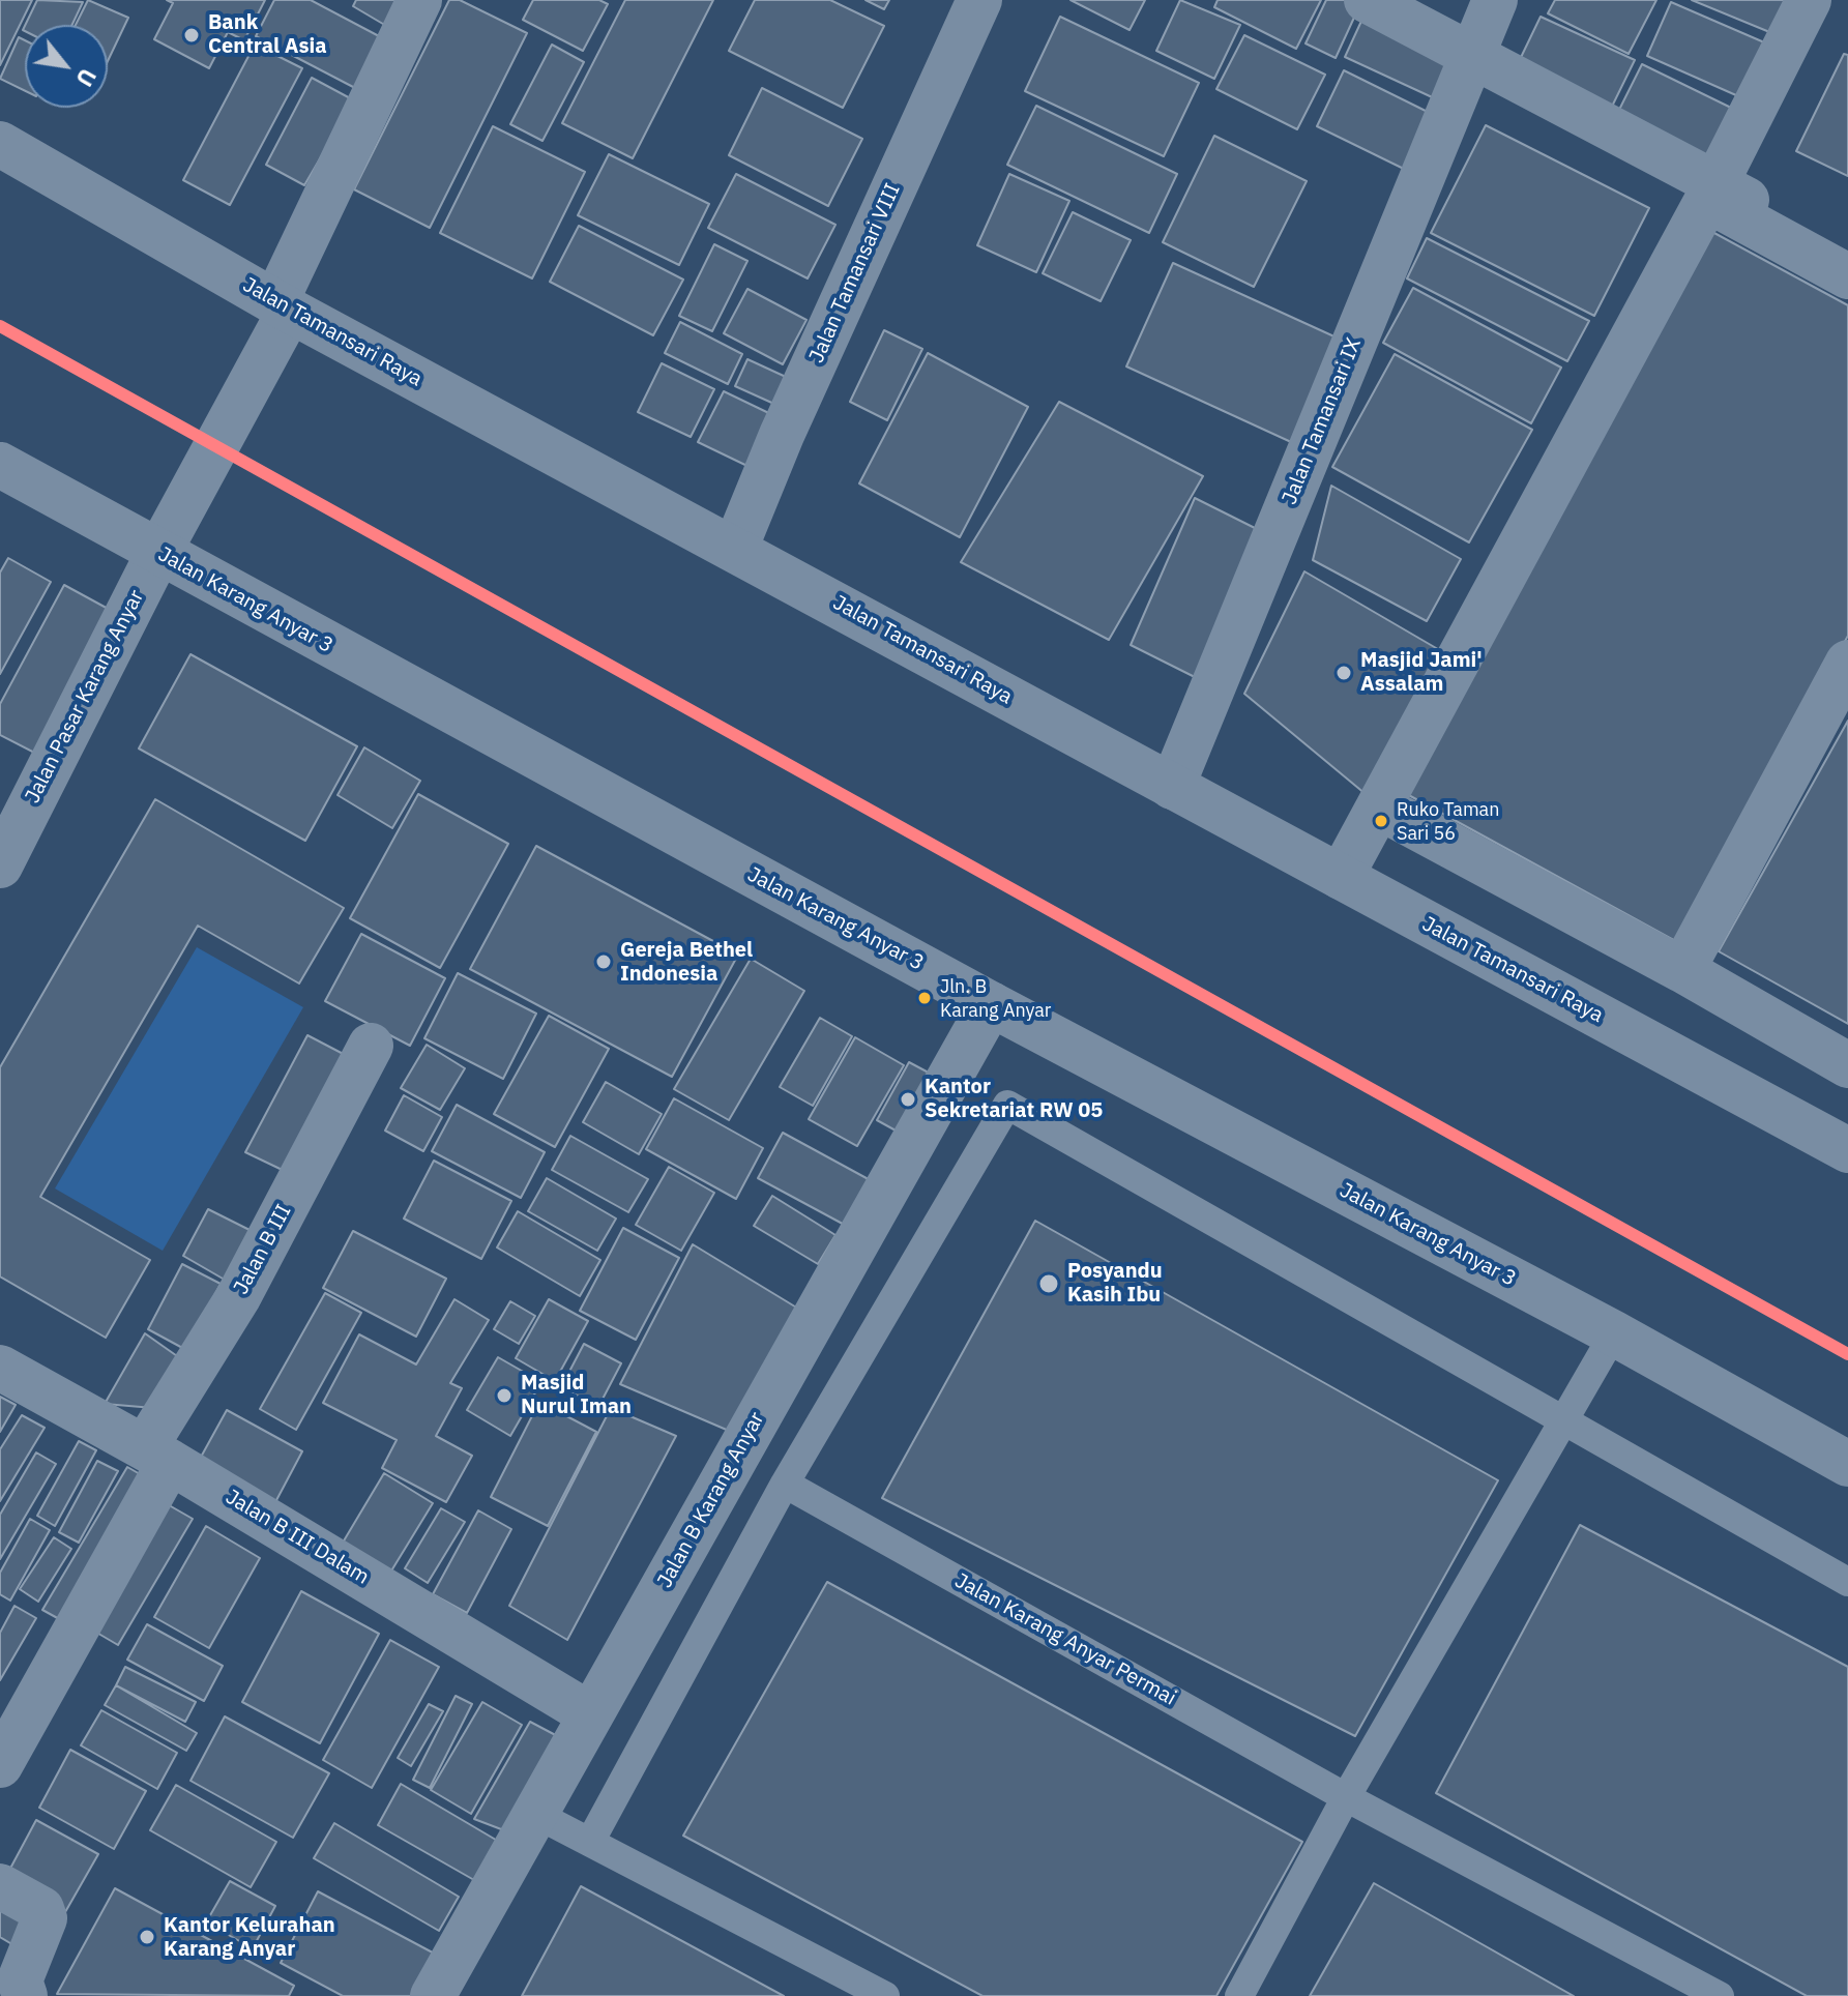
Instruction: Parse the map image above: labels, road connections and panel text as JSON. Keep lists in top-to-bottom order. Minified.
{"streets":{"street":["Jalan Tamansari VIII","Jalan Tamansari Raya","Jalan Tamansari IX","Jalan Karang Anyar 3","Jalan Pasar Karang Anyar","Jalan B III","Jalan B Karang Anyar","Jalan B III Dalam"],"lane":["Jalan Karang Anyar Permai"]},"crossings":[["Jalan Tamansari VIII","Jalan Tamansari Raya"],["Jalan Tamansari Raya","Jalan Tamansari IX"],["Jalan Tamansari Raya","Jalan Pasar Karang Anyar"],["Jalan Karang Anyar 3","Jalan Pasar Karang Anyar"],["Jalan Karang Anyar 3","Jalan B Karang Anyar"],["Jalan B III","Jalan B III Dalam"],["Jalan B Karang Anyar","Jalan B III Dalam"]],"places":["Bank Central Asia","Masjid Jami' Assalam","Ruko Taman Sari 56","Gereja Bethel Indonesia","Jln. B Karang Anyar","Kantor Sekretariat RW 05","Posyandu Kasih Ibu","Masjid Nurul Iman","Kantor Kelurahan Karang Anyar"],"north":"bottom right"}
